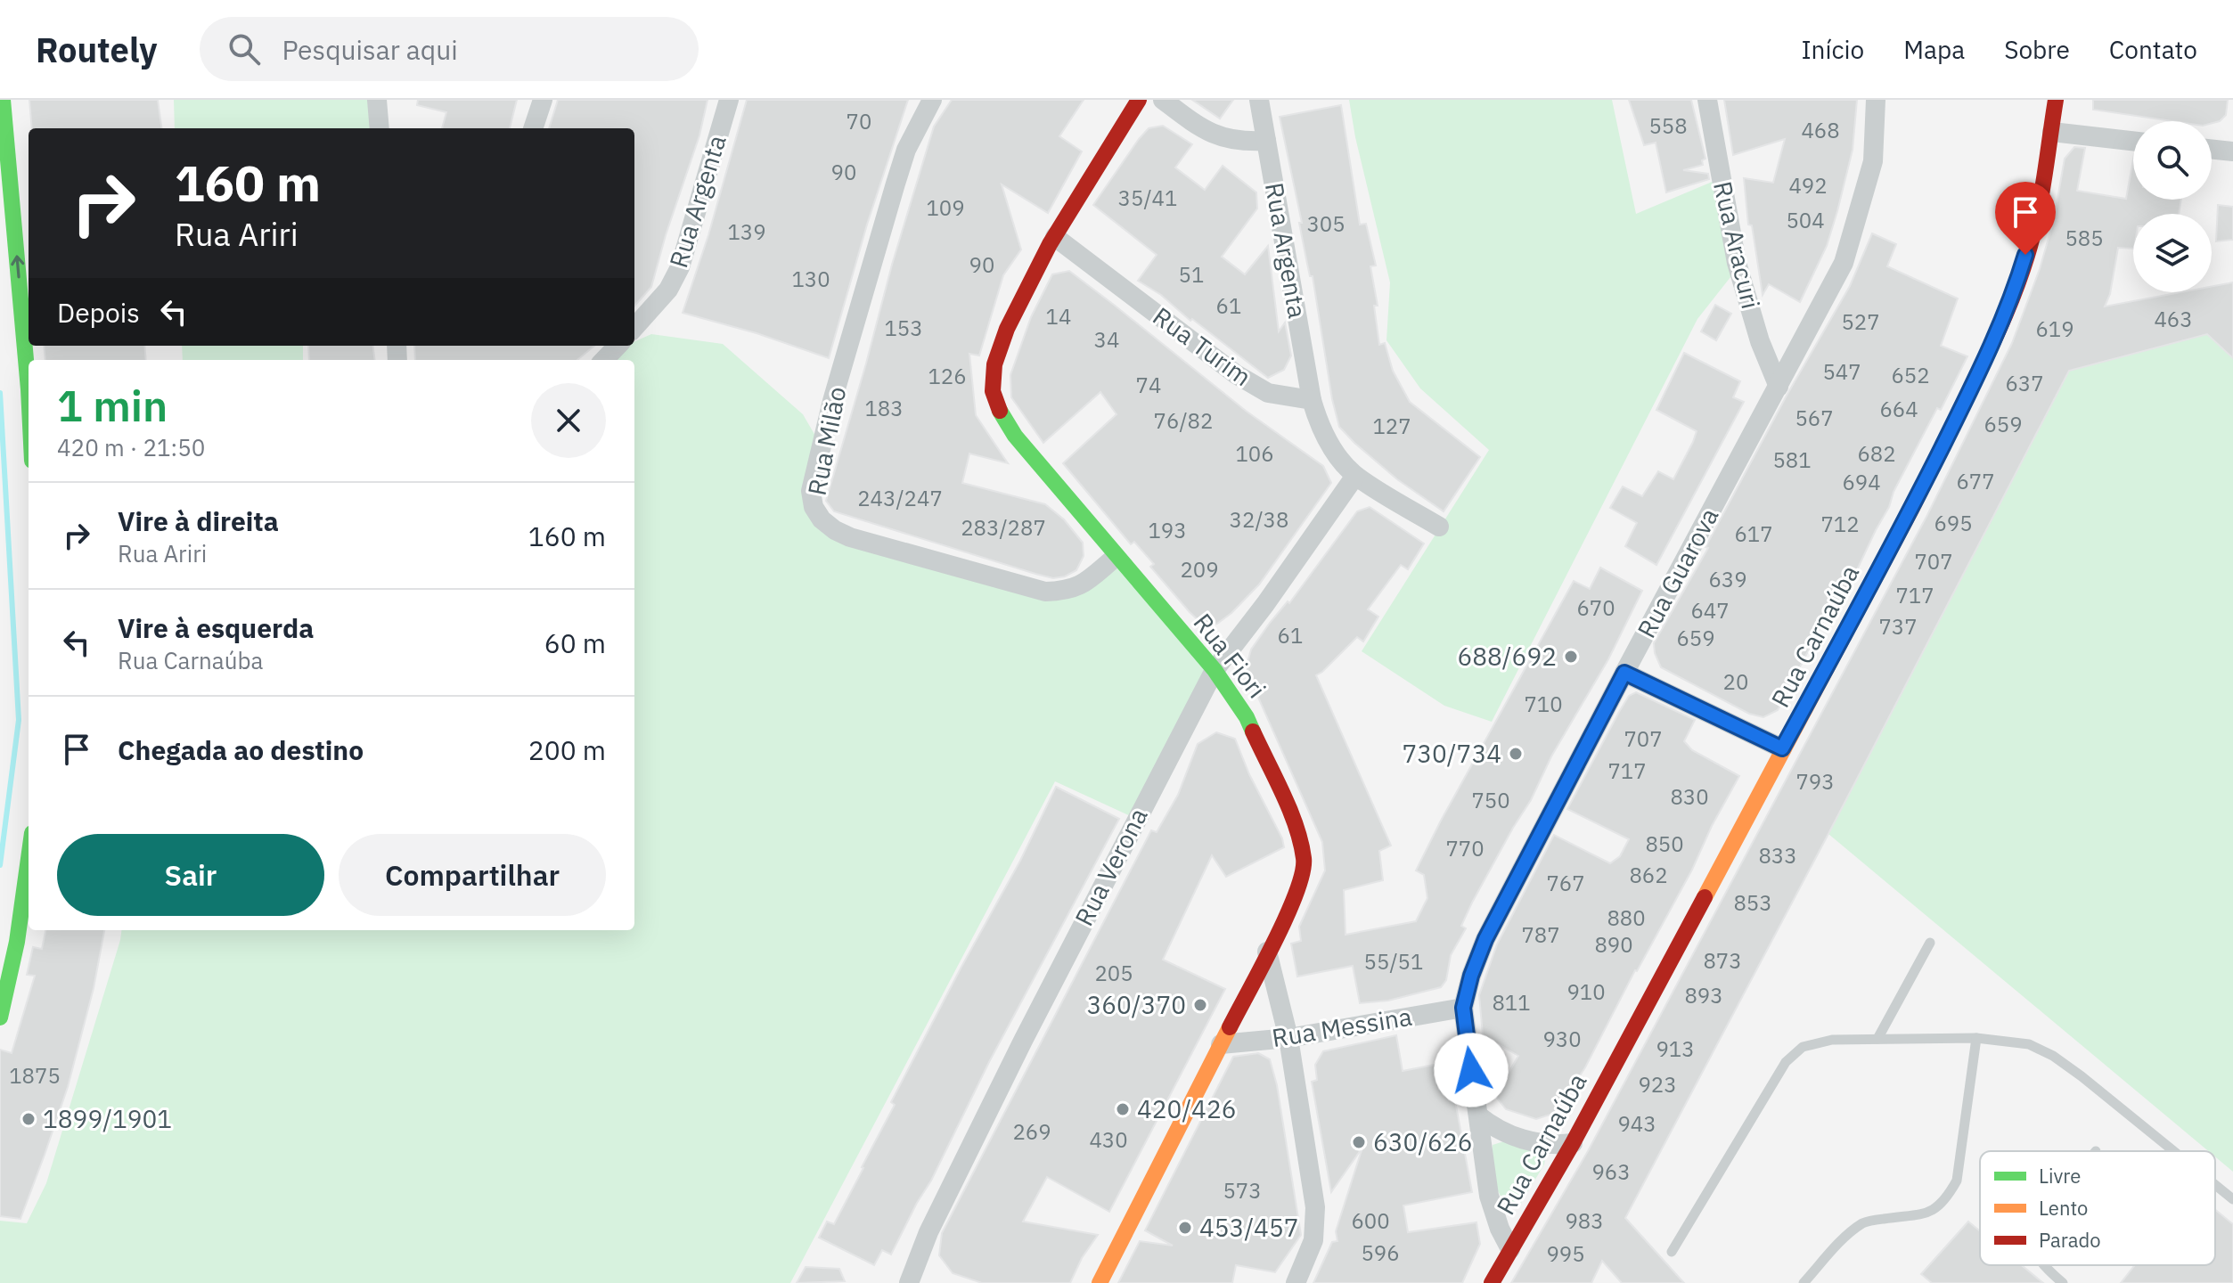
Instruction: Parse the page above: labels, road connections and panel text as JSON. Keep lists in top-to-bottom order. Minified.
{"streets":{"street":["Rua Argenta","Rua Aracuri","Rua Turim","Rua Milão","Rua Guarova","Rua Carnaúba","Rua Fiori","Rua Verona","Rua Messina"]},"crossings":[["Rua Argenta","Rua Turim"],["Rua Aracuri","Rua Guarova"],["Rua Turim","Rua Fiori"],["Rua Milão","Rua Fiori"],["Rua Guarova","Rua Carnaúba"],["Rua Guarova","Rua Messina"],["Rua Fiori","Rua Verona"],["Rua Fiori","Rua Messina"]],"places":["688/692","730/734","360/370","420/426","1899/1901","630/626","453/457"],"house_numbers":["70","558","468","90","492","35/41","109","504","305","139","585","90","51","130","61","14","463","527","153","619","34","547","652","126","637","74","183","664","567","76/82","659","127","106","682","581","677","694","243/247","32/38","695","712","283/287","193","617","707","209","639","717","670","647","737","61","659","20","710","707","717","793","830","750","850","770","833","862","767","853","880","787","890","873","55/51","205","910","893","811","930","913","1875","923","943","269","430","963","573","600","983","596","995"],"legend":["Livre","Lento","Parado"],"page":{"header":"Routely","search":"Pesquisar aqui","nav":["Início","Mapa","Sobre","Contato"],"turn":["160 m","Rua Ariri"],"then":"Depois","heading":["1 min","420 m · 21:50"],"list":[{"name":"Vire à direita","note":"Rua Ariri","value":"160 m"},{"name":"Vire à esquerda","note":"Rua Carnaúba","value":"60 m"},{"name":"Chegada ao destino","value":"200 m"}],"buttons":["Sair","Compartilhar"]}}
